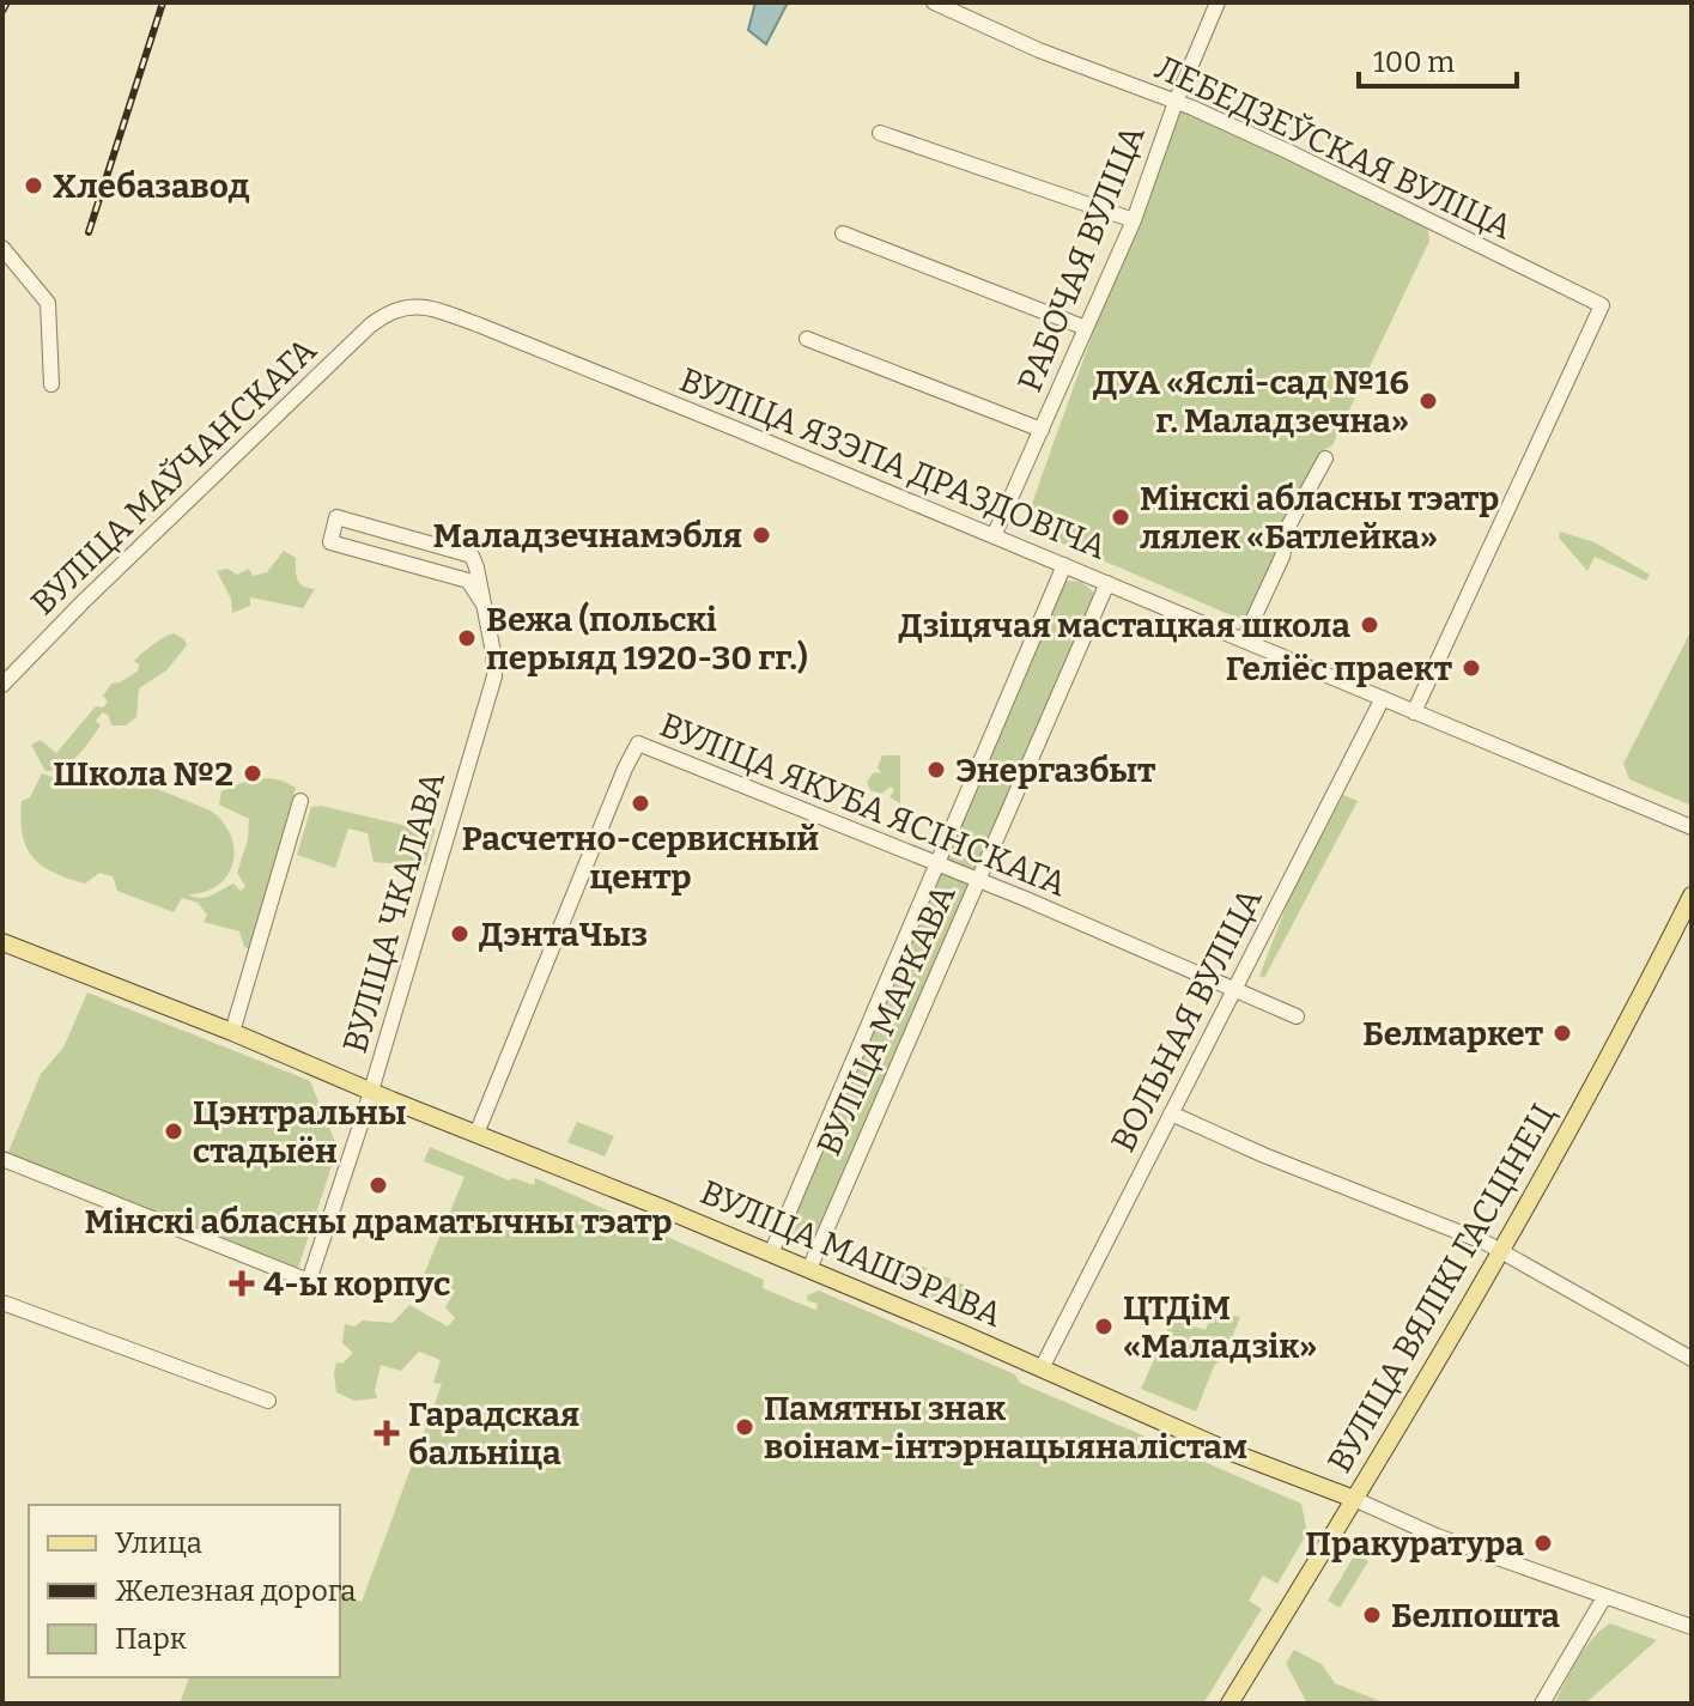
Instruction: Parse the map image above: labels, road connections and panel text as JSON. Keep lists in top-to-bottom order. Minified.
{"streets":{"main road":["ВУЛІЦА МАШЭРАВА","ВУЛІЦА ВЯЛІКІ ГАСЦІНЕЦ"],"street":["ЛЕБЕДЗЕЎСКАЯ ВУЛІЦА","РАБОЧАЯ ВУЛІЦА","ВУЛІЦА ЯЗЭПА ДРАЗДОВІЧА","ВУЛІЦА МАЎЧАНСКАГА","ВУЛІЦА ЯКУБА ЯСІНСКАГА","ВУЛІЦА ЧКАЛАВА","ВУЛІЦА МАРКАВА","ВОЛЬНАЯ ВУЛІЦА"]},"crossings":[["ЛЕБЕДЗЕЎСКАЯ ВУЛІЦА","РАБОЧАЯ ВУЛІЦА"],["ЛЕБЕДЗЕЎСКАЯ ВУЛІЦА","ВУЛІЦА ЯЗЭПА ДРАЗДОВІЧА"],["РАБОЧАЯ ВУЛІЦА","ВУЛІЦА ЯЗЭПА ДРАЗДОВІЧА"],["ВУЛІЦА ЯЗЭПА ДРАЗДОВІЧА","ВУЛІЦА МАЎЧАНСКАГА"],["ВУЛІЦА ЯЗЭПА ДРАЗДОВІЧА","ВУЛІЦА МАРКАВА"],["ВУЛІЦА ЯЗЭПА ДРАЗДОВІЧА","ВОЛЬНАЯ ВУЛІЦА"],["ВУЛІЦА ЯКУБА ЯСІНСКАГА","ВУЛІЦА МАРКАВА"],["ВУЛІЦА ЯКУБА ЯСІНСКАГА","ВОЛЬНАЯ ВУЛІЦА"],["ВУЛІЦА ЯКУБА ЯСІНСКАГА","ВУЛІЦА МАШЭРАВА"],["ВУЛІЦА ЧКАЛАВА","ВУЛІЦА МАШЭРАВА"],["ВУЛІЦА МАРКАВА","ВУЛІЦА МАШЭРАВА"],["ВОЛЬНАЯ ВУЛІЦА","ВУЛІЦА МАШЭРАВА"],["ВУЛІЦА МАШЭРАВА","ВУЛІЦА ВЯЛІКІ ГАСЦІНЕЦ"]],"places":{"other":["Хлебазавод","ДУА «Яслі-сад №16 г. Маладзечна»","Мінскі абласны тэатр лялек «Батлейка»","Маладзечнамэбля","Дзіцячая мастацкая школа","Вежа (польскі перыяд 1920-30 гг.)","Геліёс праект","Энергазбыт","Школа №2","Расчетно-сервисный центр","ДэнтаЧыз","Белмаркет","Цэнтральны стадыён","Мінскі абласны драматычны тэатр","ЦТДіМ «Маладзік»","Памятны знак воінам-інтэрнацыяналістам","Пракуратура","Белпошта"],"health":["4-ы корпус","Гарадская бальніца"]},"legend":["Улица","Железная дорога","Парк"],"scale_bar":"100 m"}
